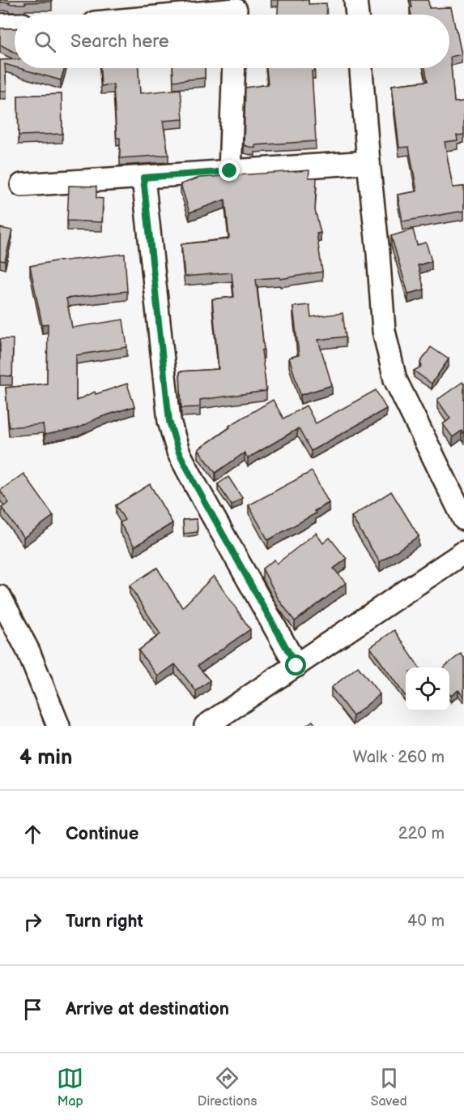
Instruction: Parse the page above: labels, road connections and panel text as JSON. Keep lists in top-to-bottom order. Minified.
{"page":{"search":"Search here","heading":["4 min","Walk · 260 m"],"list":[["Continue","220 m"],["Turn right","40 m"],"Arrive at destination"],"nav":["Map","Directions","Saved"]}}
